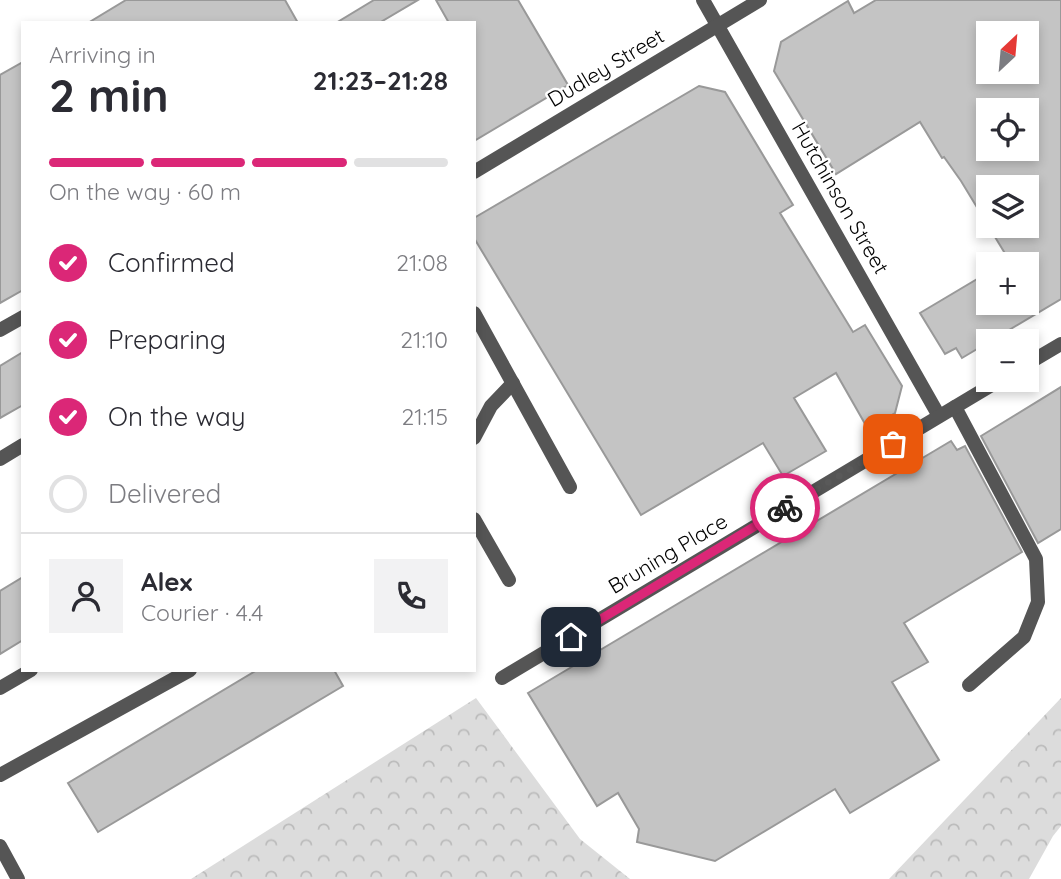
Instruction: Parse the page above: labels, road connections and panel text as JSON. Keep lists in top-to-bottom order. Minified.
{"streets":{"street":["Dudley Street","Hutchinson Street","Bruning Place"]},"crossings":[["Dudley Street","Hutchinson Street"],["Hutchinson Street","Bruning Place"]],"north":"top right","page":{"map_buttons":["+","−"],"heading":["2 min","Arriving in","21:23–21:28"],"panel":["Alex","Courier · 4.4"],"bar":"On the way · 60 m","list":[["Confirmed","21:08"],["Preparing","21:10"],["On the way","21:15"],"Delivered"]}}
